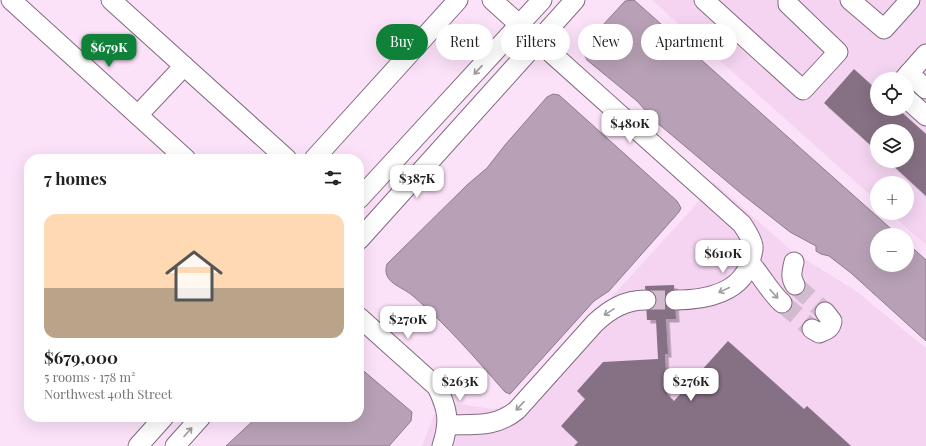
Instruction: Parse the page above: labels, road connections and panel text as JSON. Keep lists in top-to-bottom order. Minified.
{"page":{"chip":["Buy","Rent","Filters","New","Apartment"],"price":["$679K","$480K","$387K","$610K","$270K","$263K","$276K"],"map_buttons":["+","−"],"heading":"7 homes","list":[{"name":"$679,000","note":"5 rooms · 178 m² · Northwest 40th Street"}]}}
